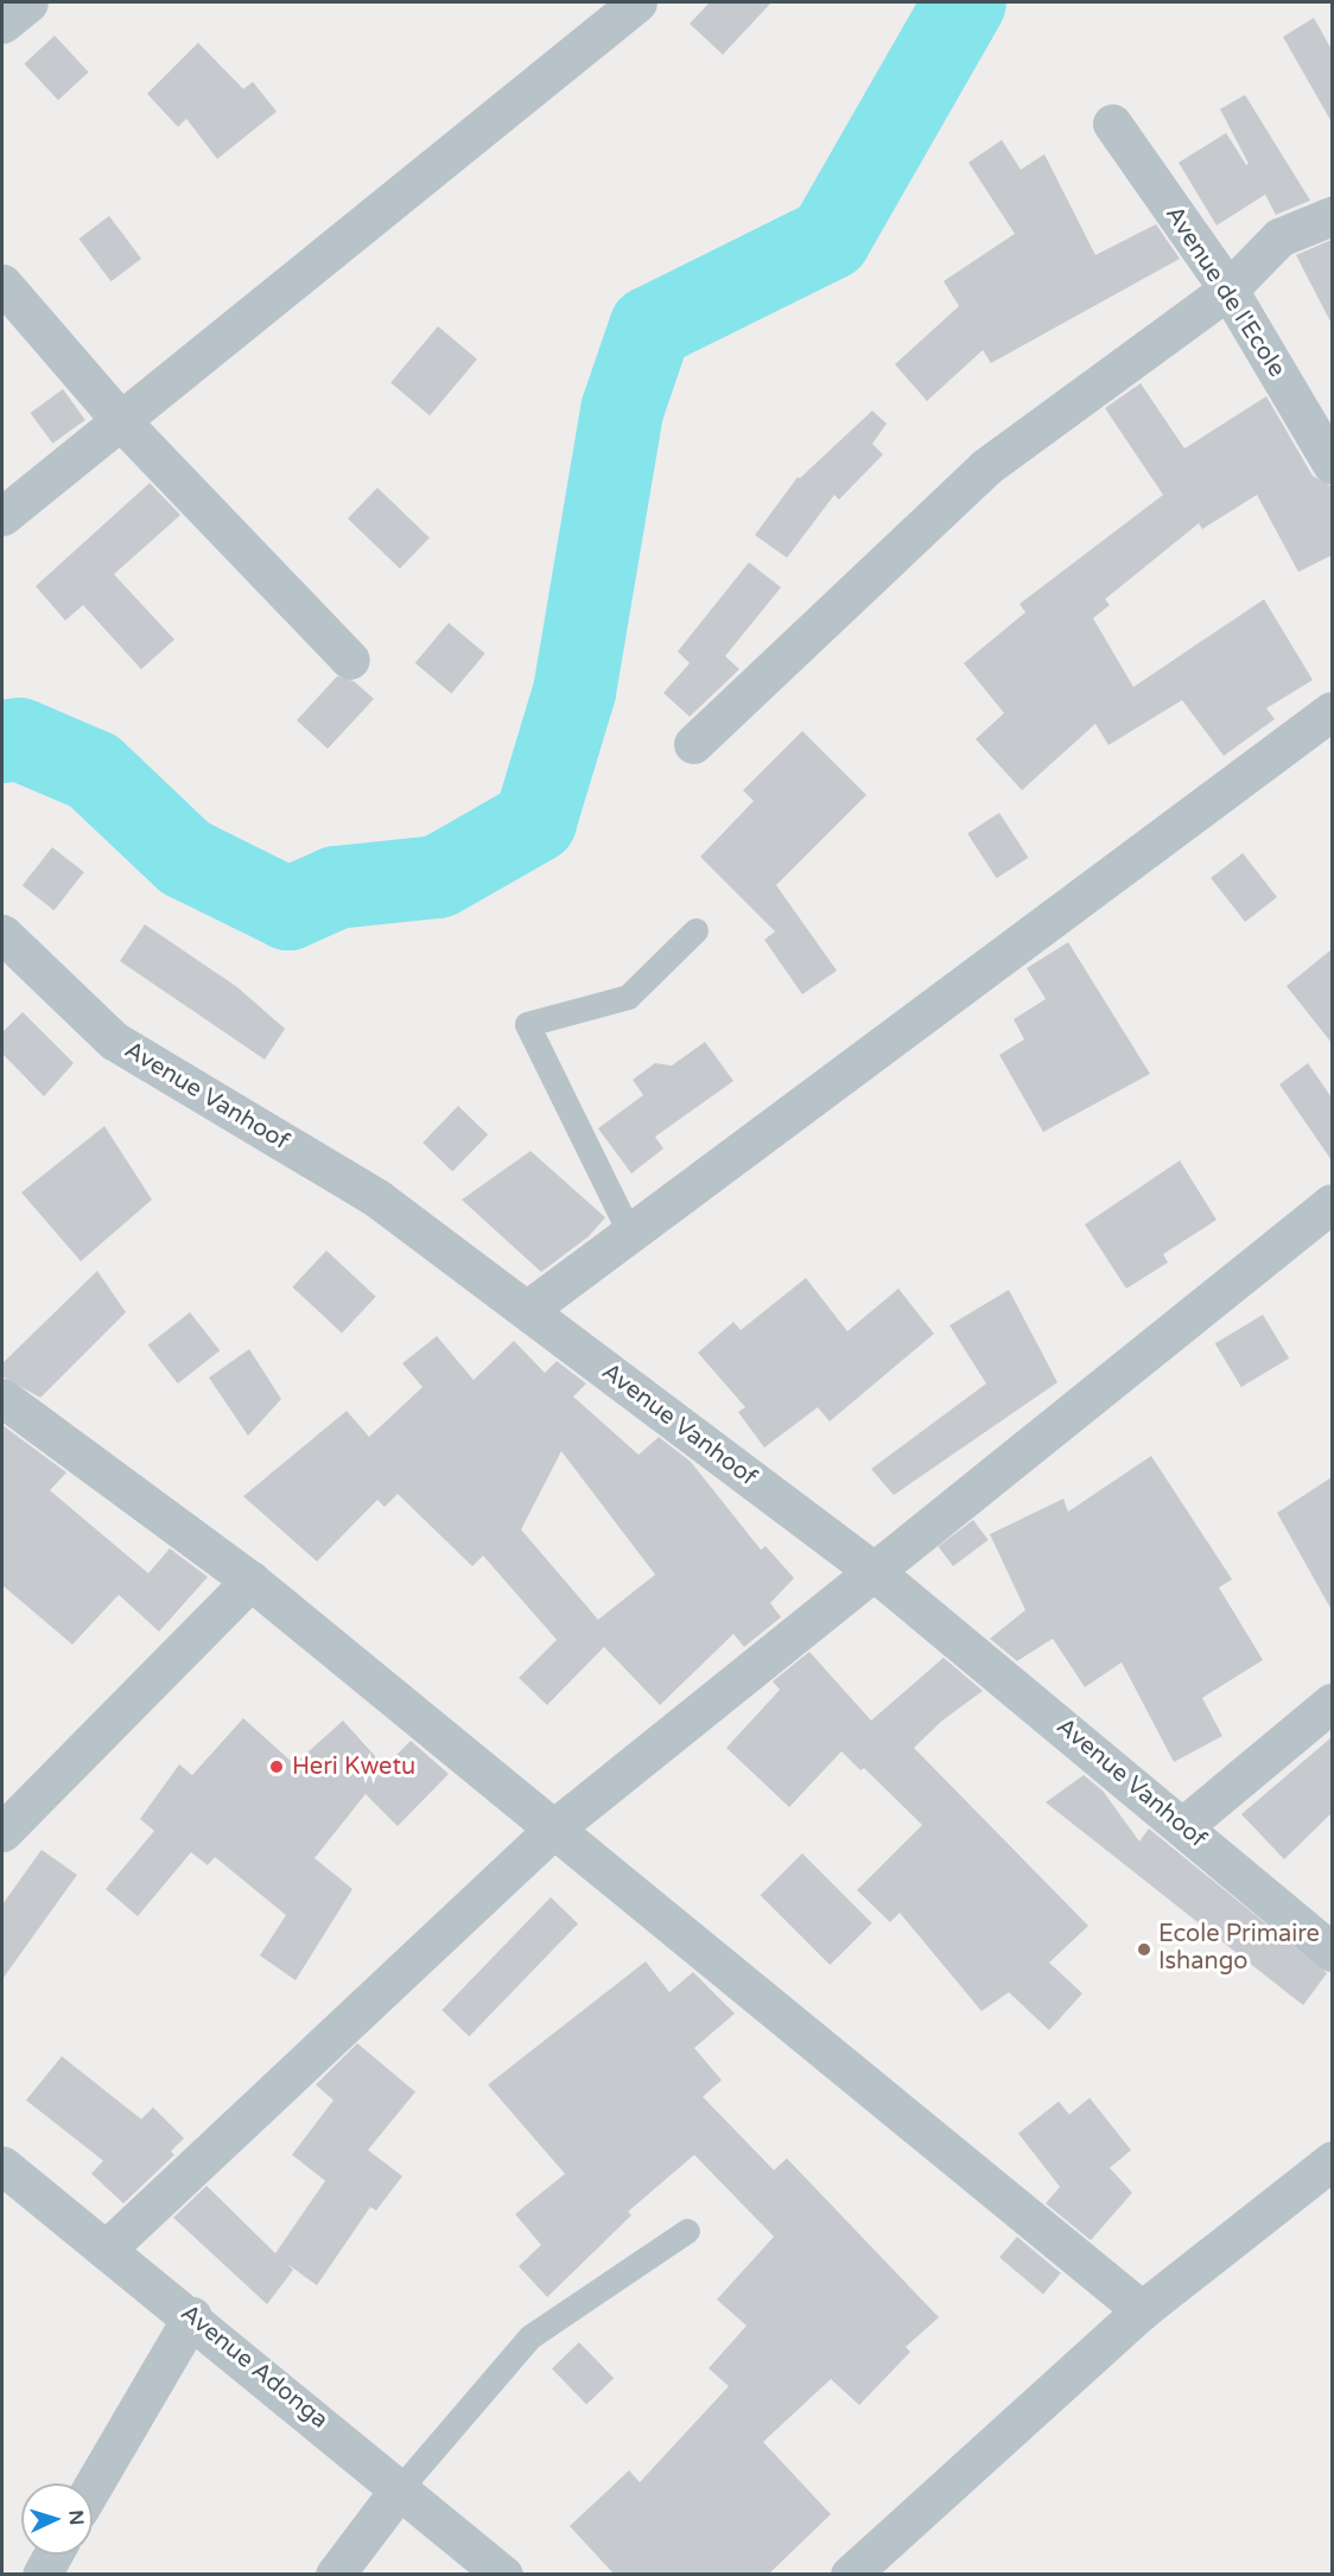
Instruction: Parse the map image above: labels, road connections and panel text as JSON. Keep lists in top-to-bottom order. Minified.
{"streets":{"street":["Avenue de l'Ecole","Avenue Vanhoof","Avenue Adonga"]},"places":["Heri Kwetu","Ecole Primaire Ishango"],"north":"right"}
